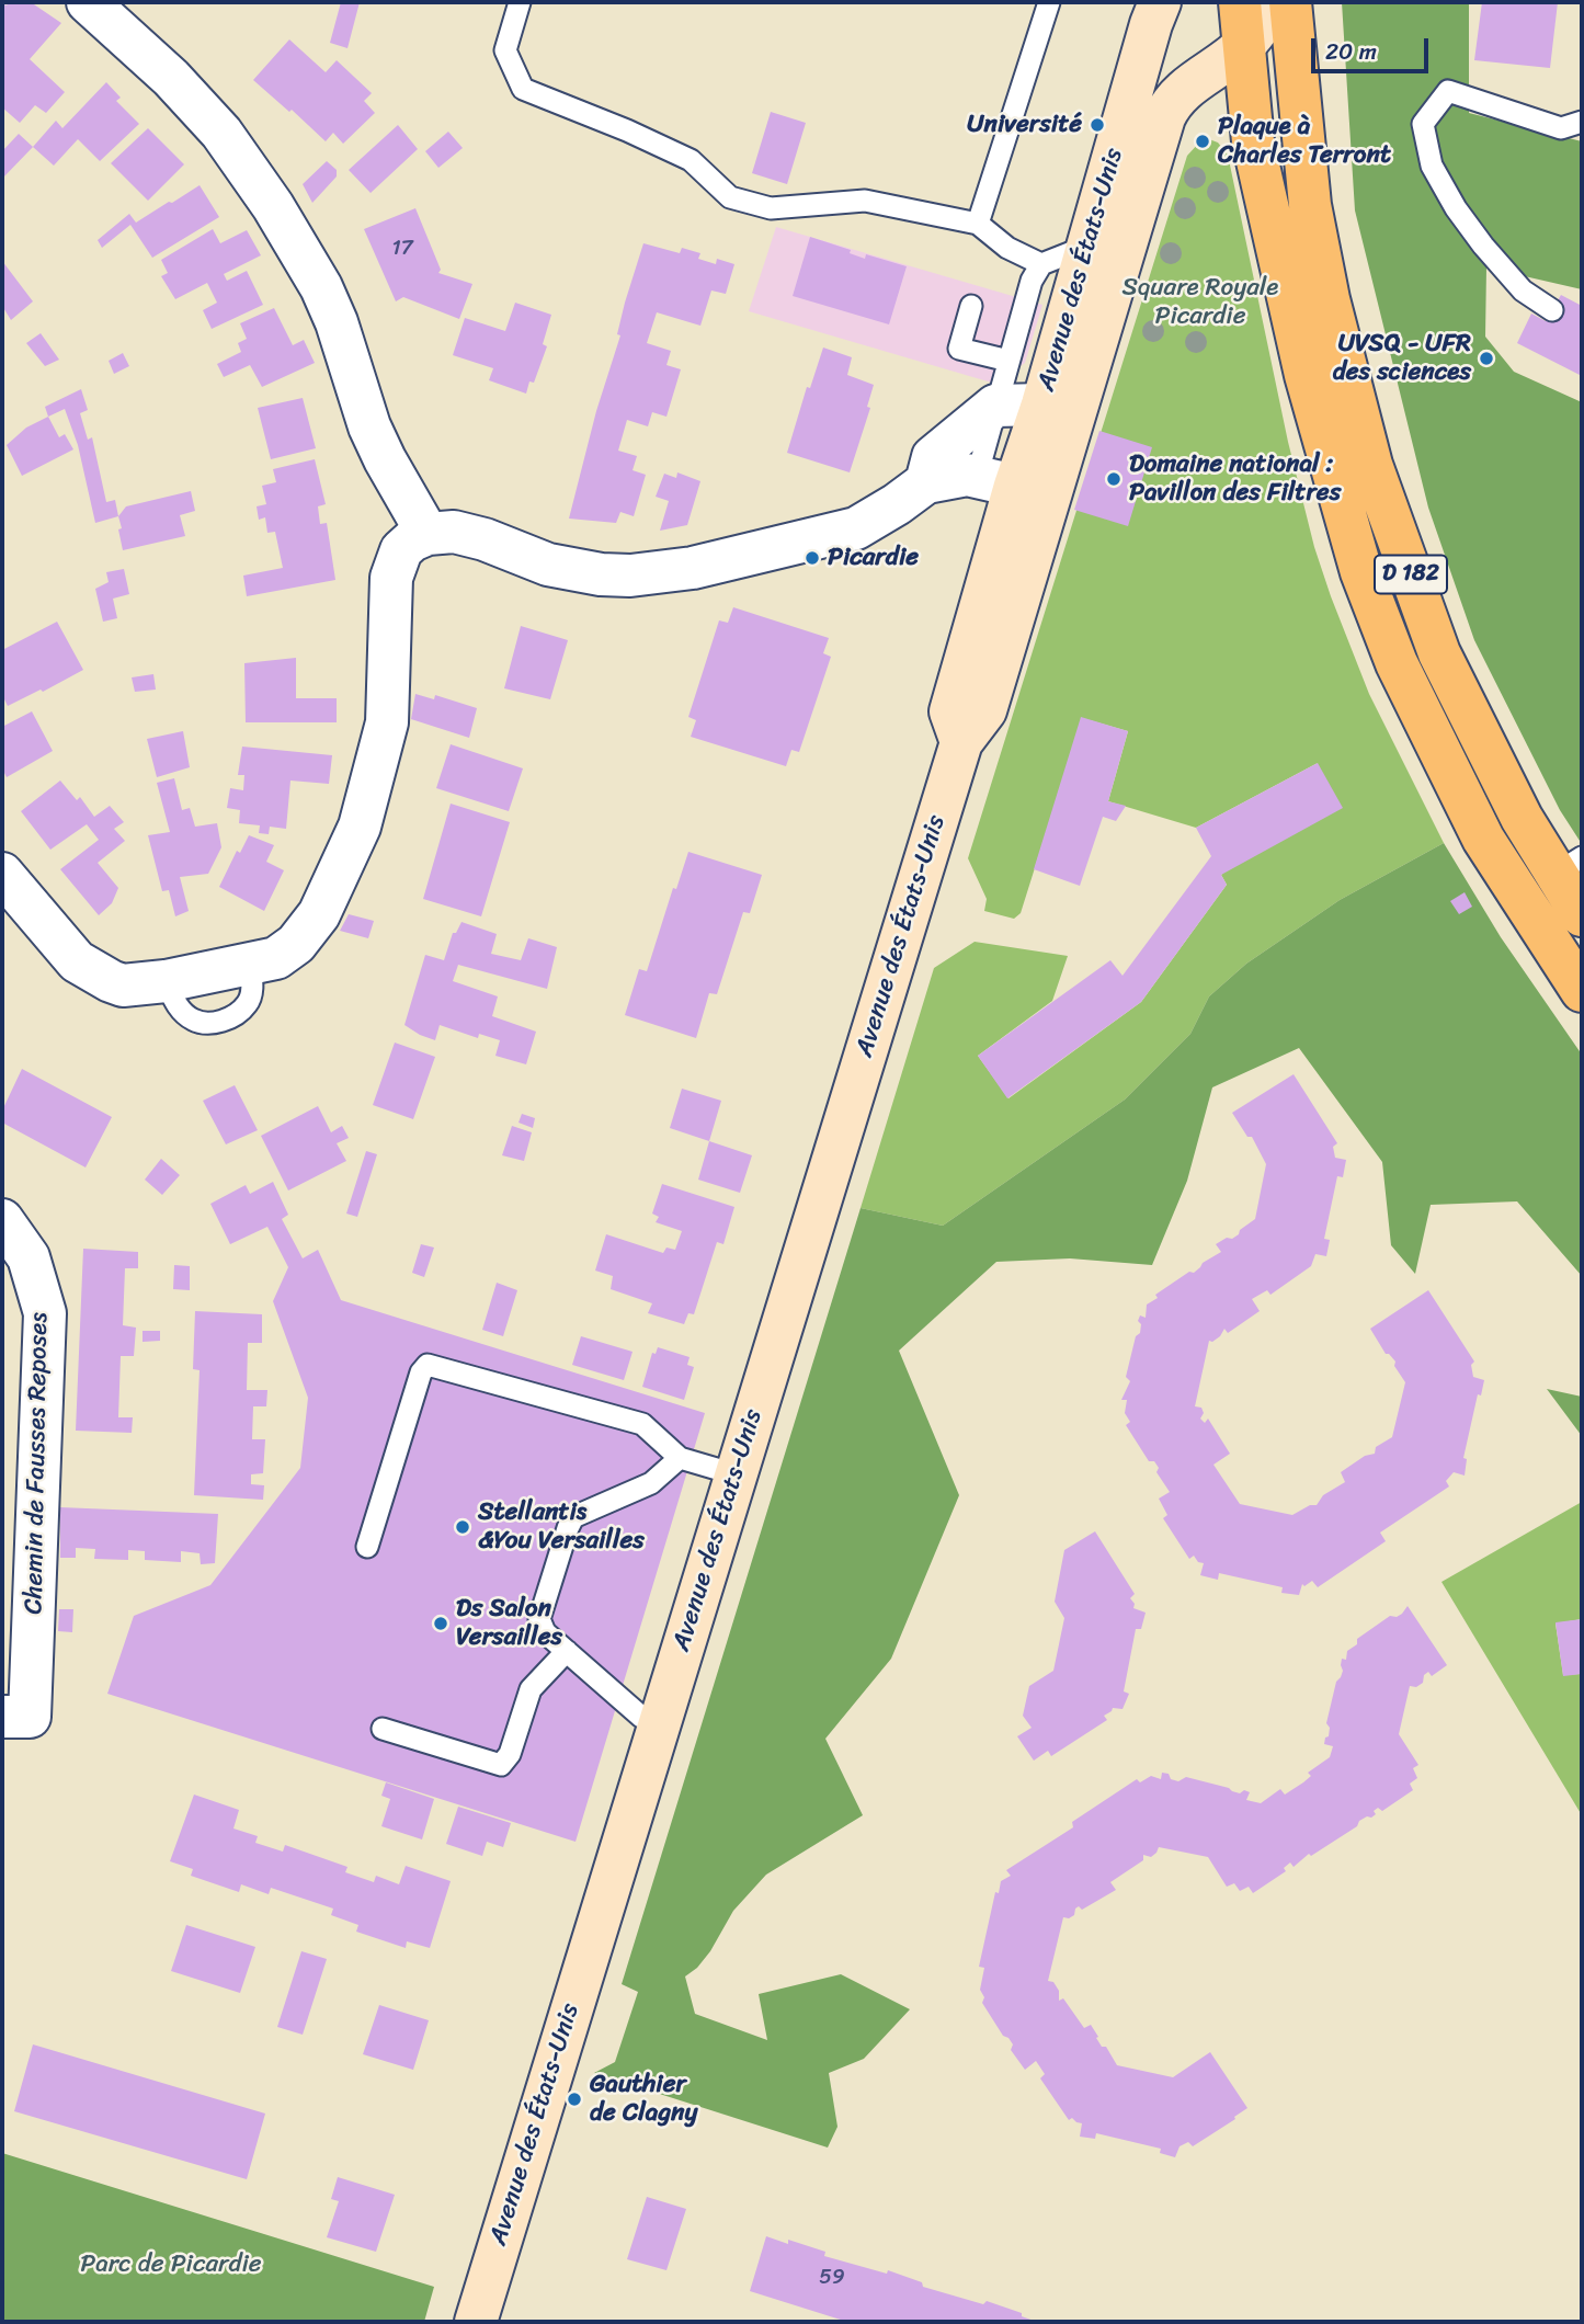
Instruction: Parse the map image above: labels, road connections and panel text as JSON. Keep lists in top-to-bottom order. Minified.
{"streets":{"main road":["Avenue des États-Unis","D 182"],"street":["Chemin de Fausses Reposes"]},"crossings":[["Avenue des États-Unis","D 182"]],"parks":["Square Royale Picardie","Parc de Picardie"],"places":["Université","Plaque à Charles Terront","UVSQ - UFR des sciences","Domaine national : Pavillon des Filtres","Picardie","Stellantis &You Versailles","Ds Salon Versailles","Gauthier de Clagny"],"house_numbers":["17","59"],"scale_bar":"20 m"}
